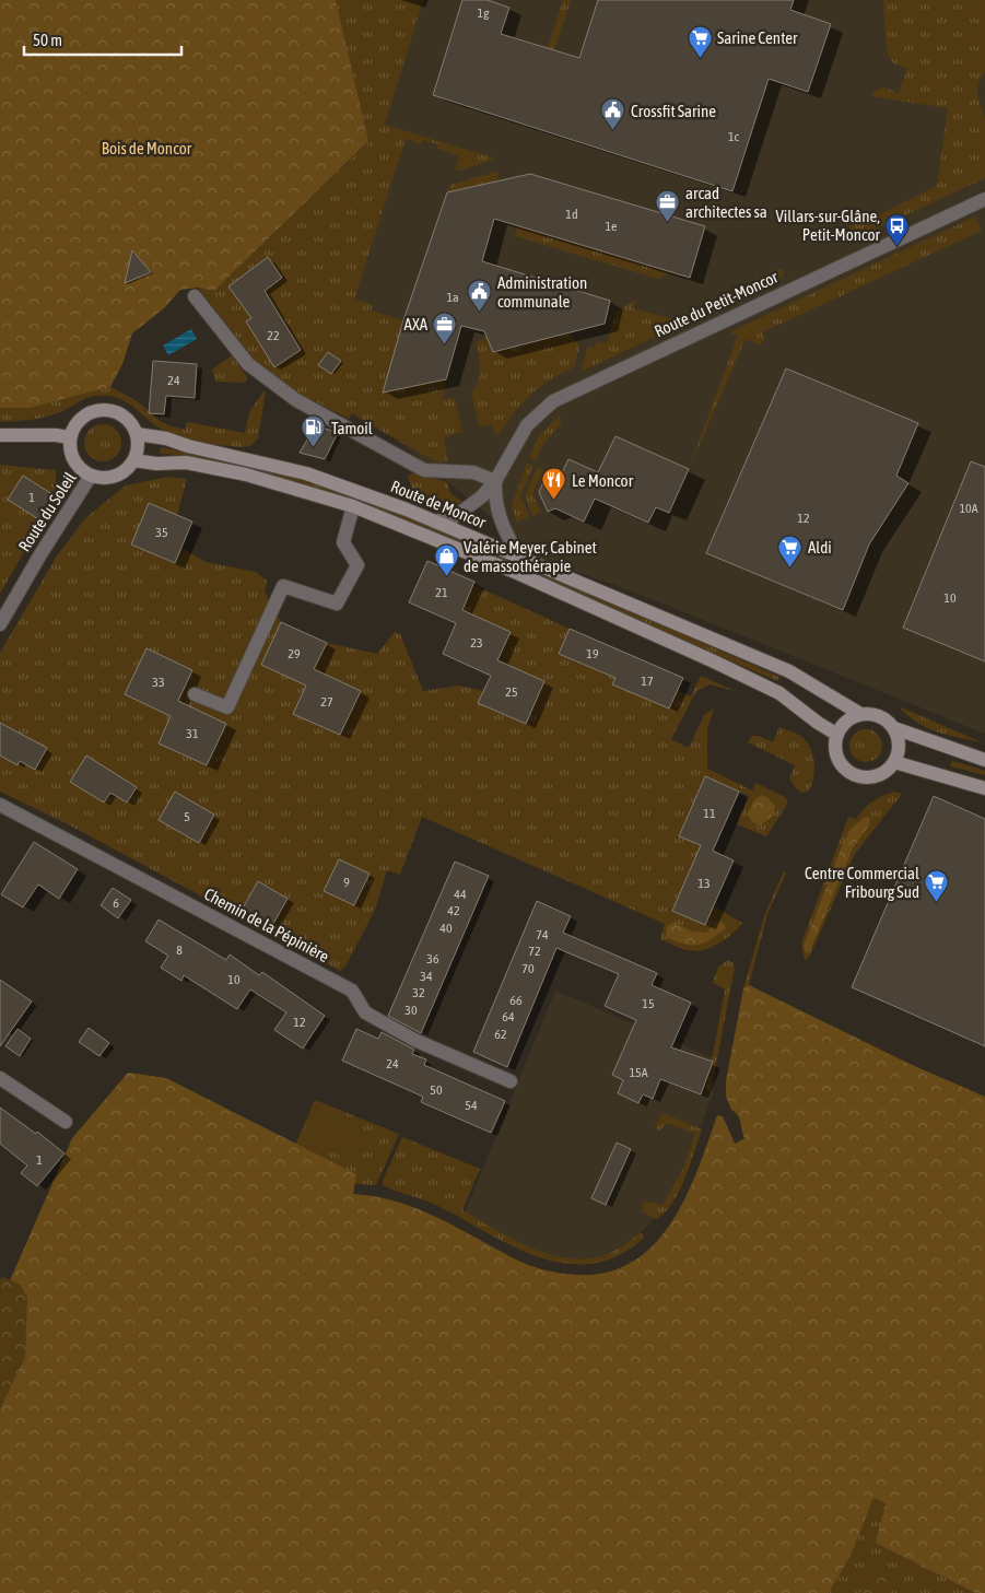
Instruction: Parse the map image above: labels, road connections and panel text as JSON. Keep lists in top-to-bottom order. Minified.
{"streets":{"main road":["Route de Moncor"],"street":["Route du Petit-Moncor","Route du Soleil","Chemin de la Pépinière"]},"crossings":[["Route du Petit-Moncor","Route de Moncor"],["Route de Moncor","Route du Soleil"]],"parks":["Bois de Moncor"],"places":{"supermarket":["Sarine Center","Aldi","Centre Commercial Fribourg Sud"],"public building":["Crossfit Sarine","Administration communale"],"office":["arcad architectes sa","AXA"],"bus stop":["Villars-sur-Glâne, Petit-Moncor"],"fuel station":["Tamoil"],"restaurant":["Le Moncor"],"shop":["Valérie Meyer, Cabinet de massothérapie"]},"house_numbers":["1g","1c","1d","1e","1a","22","24","1","10A","12","35","21","10","23","29","19","17","33","25","27","31","11","5","9","13","44","6","42","40","74","8","72","36","70","34","10","32","66","15","30","64","12","62","24","15A","50","54","1"],"scale_bar":"50 m"}
